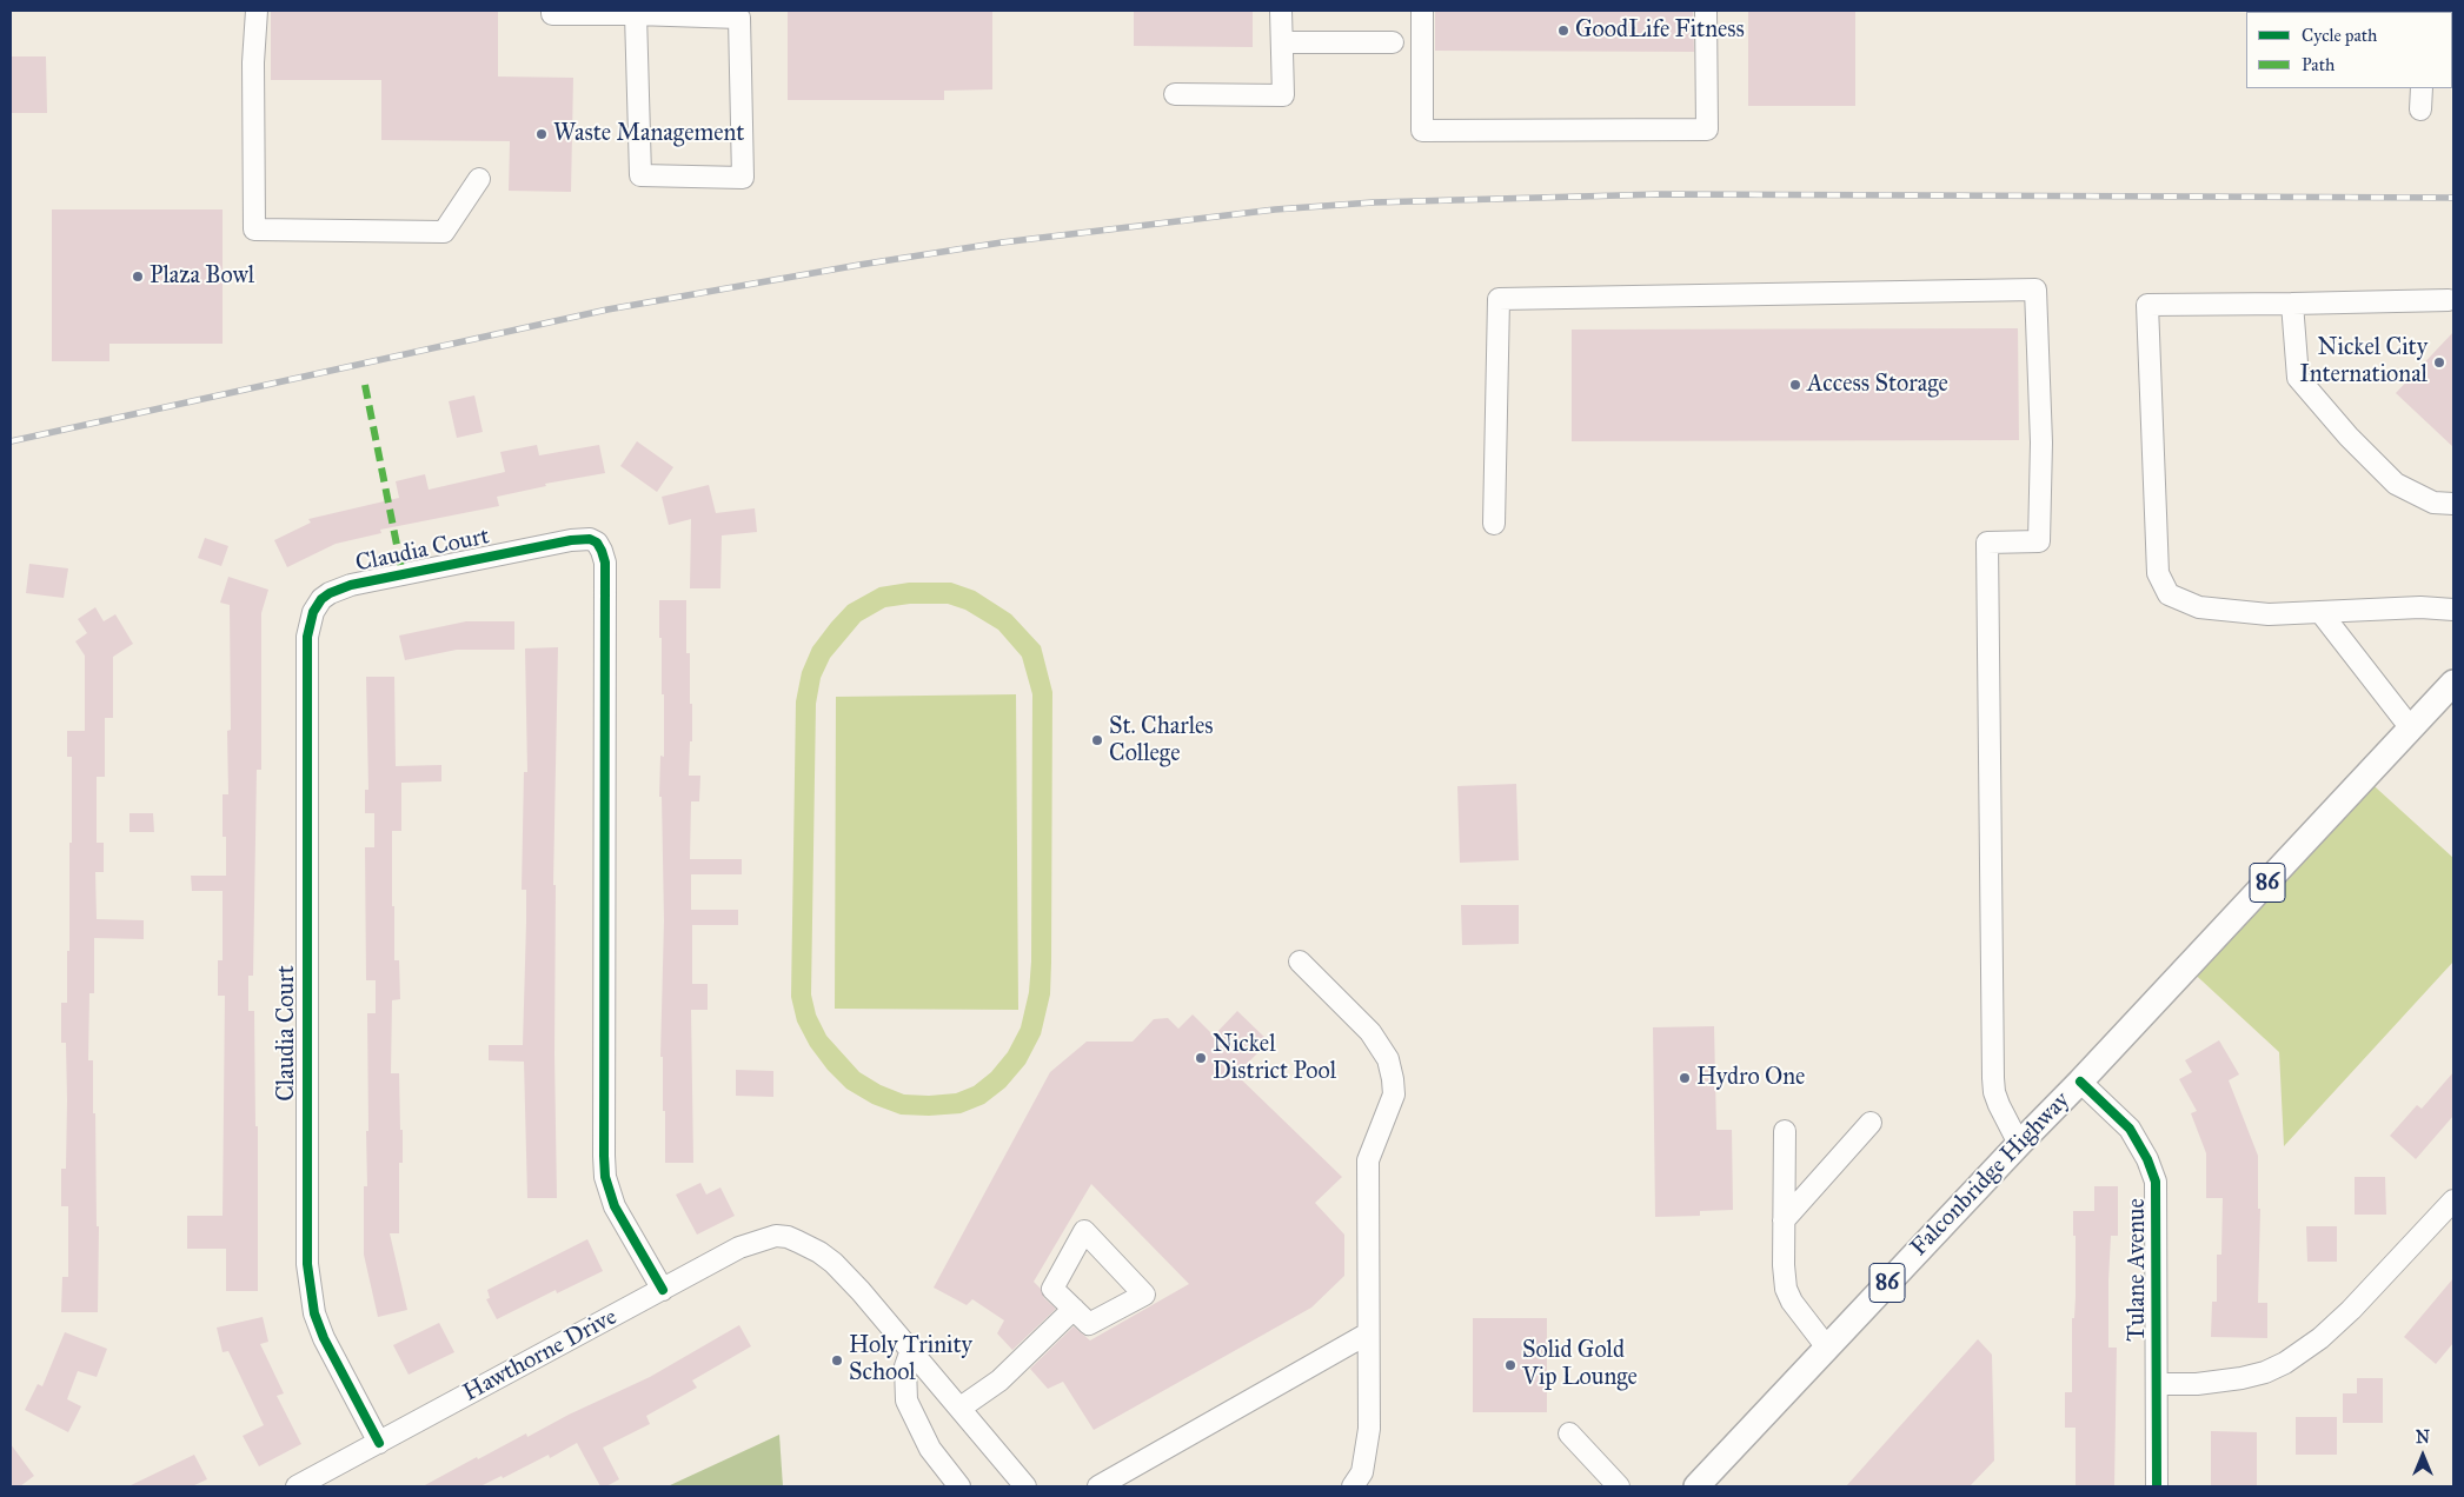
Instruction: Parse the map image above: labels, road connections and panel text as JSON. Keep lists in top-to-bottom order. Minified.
{"streets":{"main road":["86","Falconbridge Highway"],"street":["Claudia Court","Tulane Avenue","Hawthorne Drive"]},"crossings":[["Claudia Court","Hawthorne Drive"],["Falconbridge Highway","Tulane Avenue"]],"places":["GoodLife Fitness","Waste Management","Plaza Bowl","Nickel City International","Access Storage","St. Charles College","Nickel District Pool","Hydro One","Holy Trinity School","Solid Gold Vip Lounge"],"legend":["Cycle path","Path"],"north":"top"}
